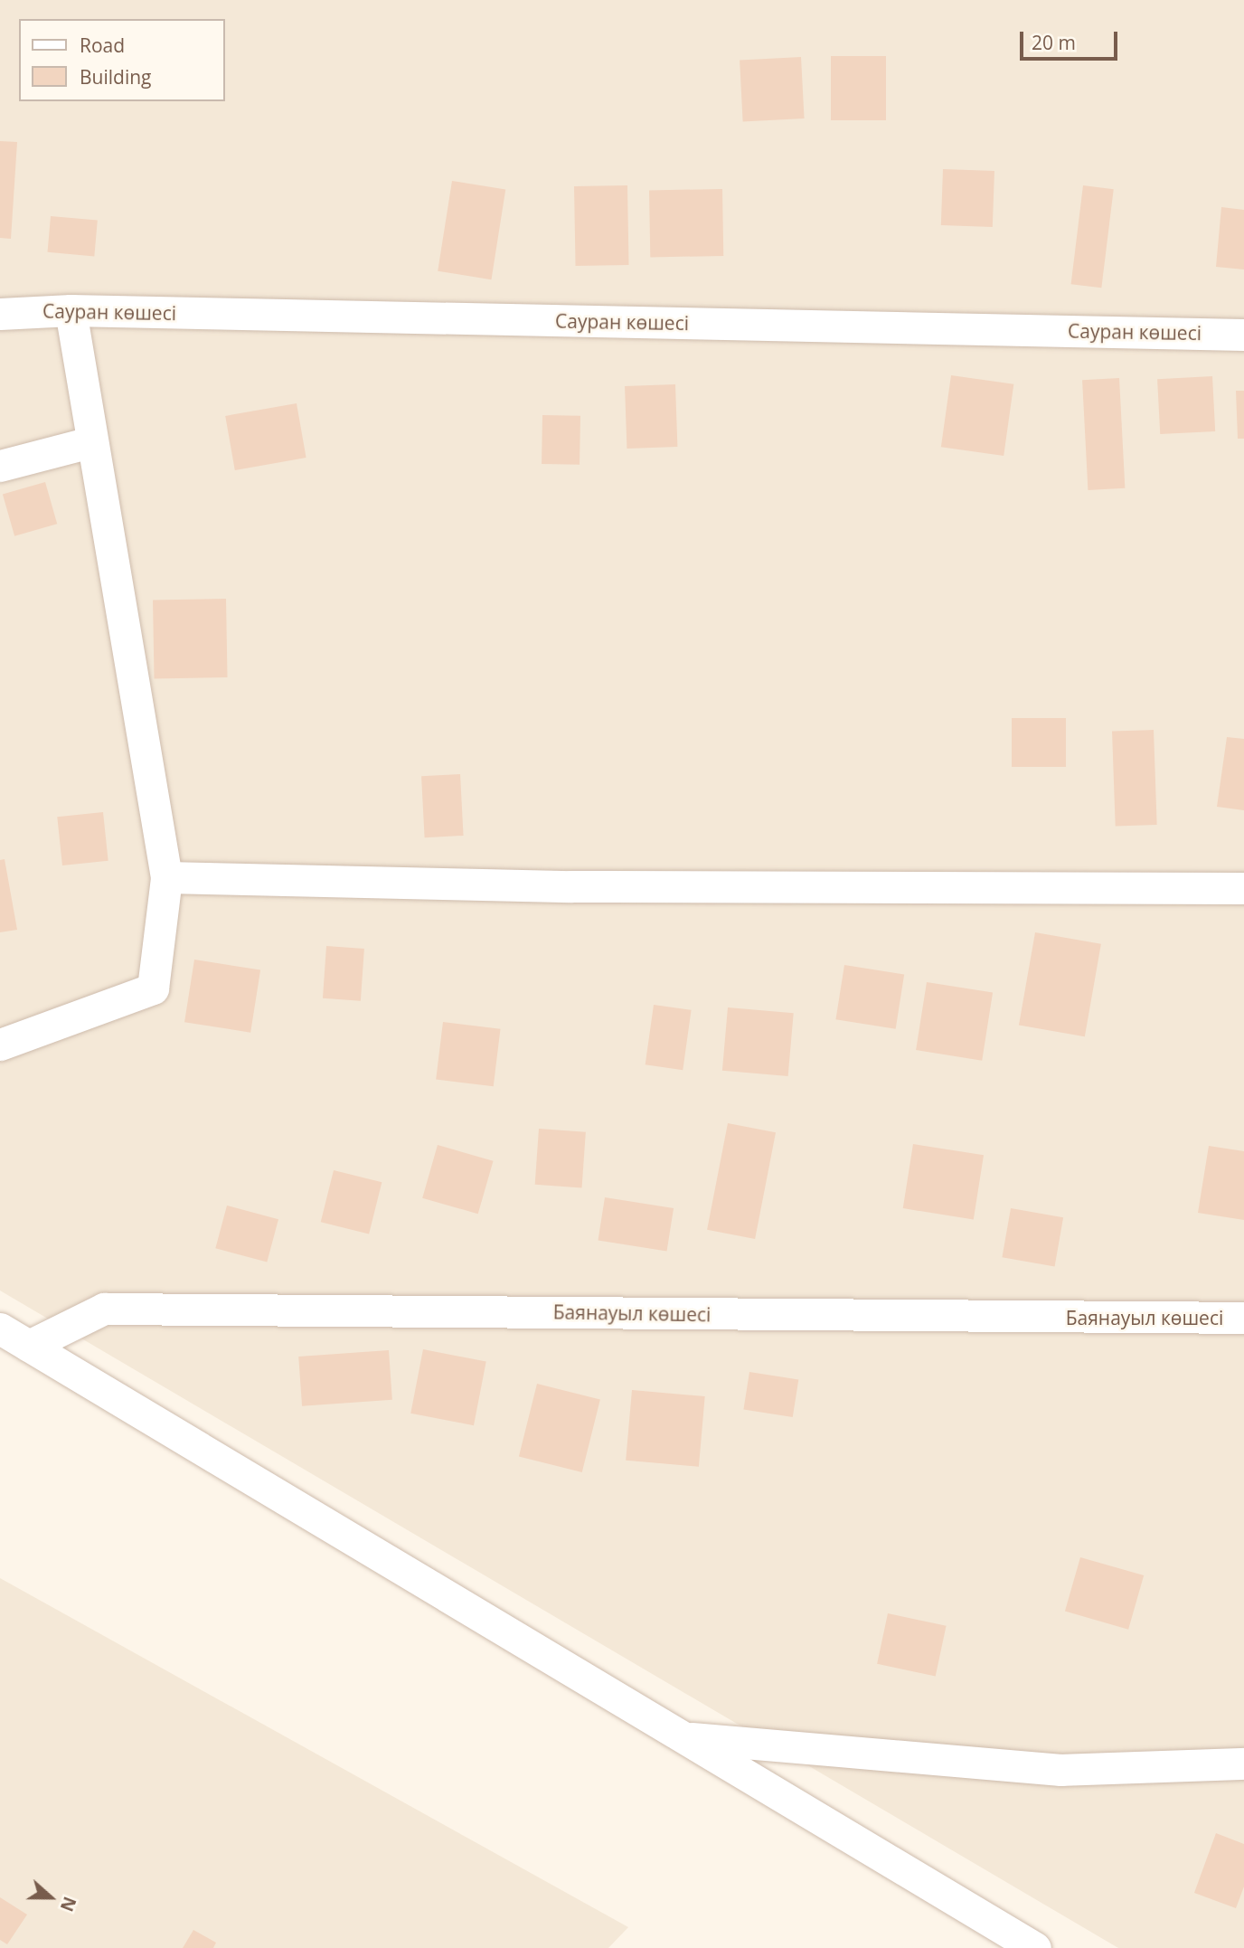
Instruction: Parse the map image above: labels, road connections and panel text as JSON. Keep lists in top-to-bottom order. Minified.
{"streets":{"street":["Сауран көшесі","Баянауыл көшесі"]},"legend":["Road","Building"],"scale_bar":"20 m","north":"right"}
